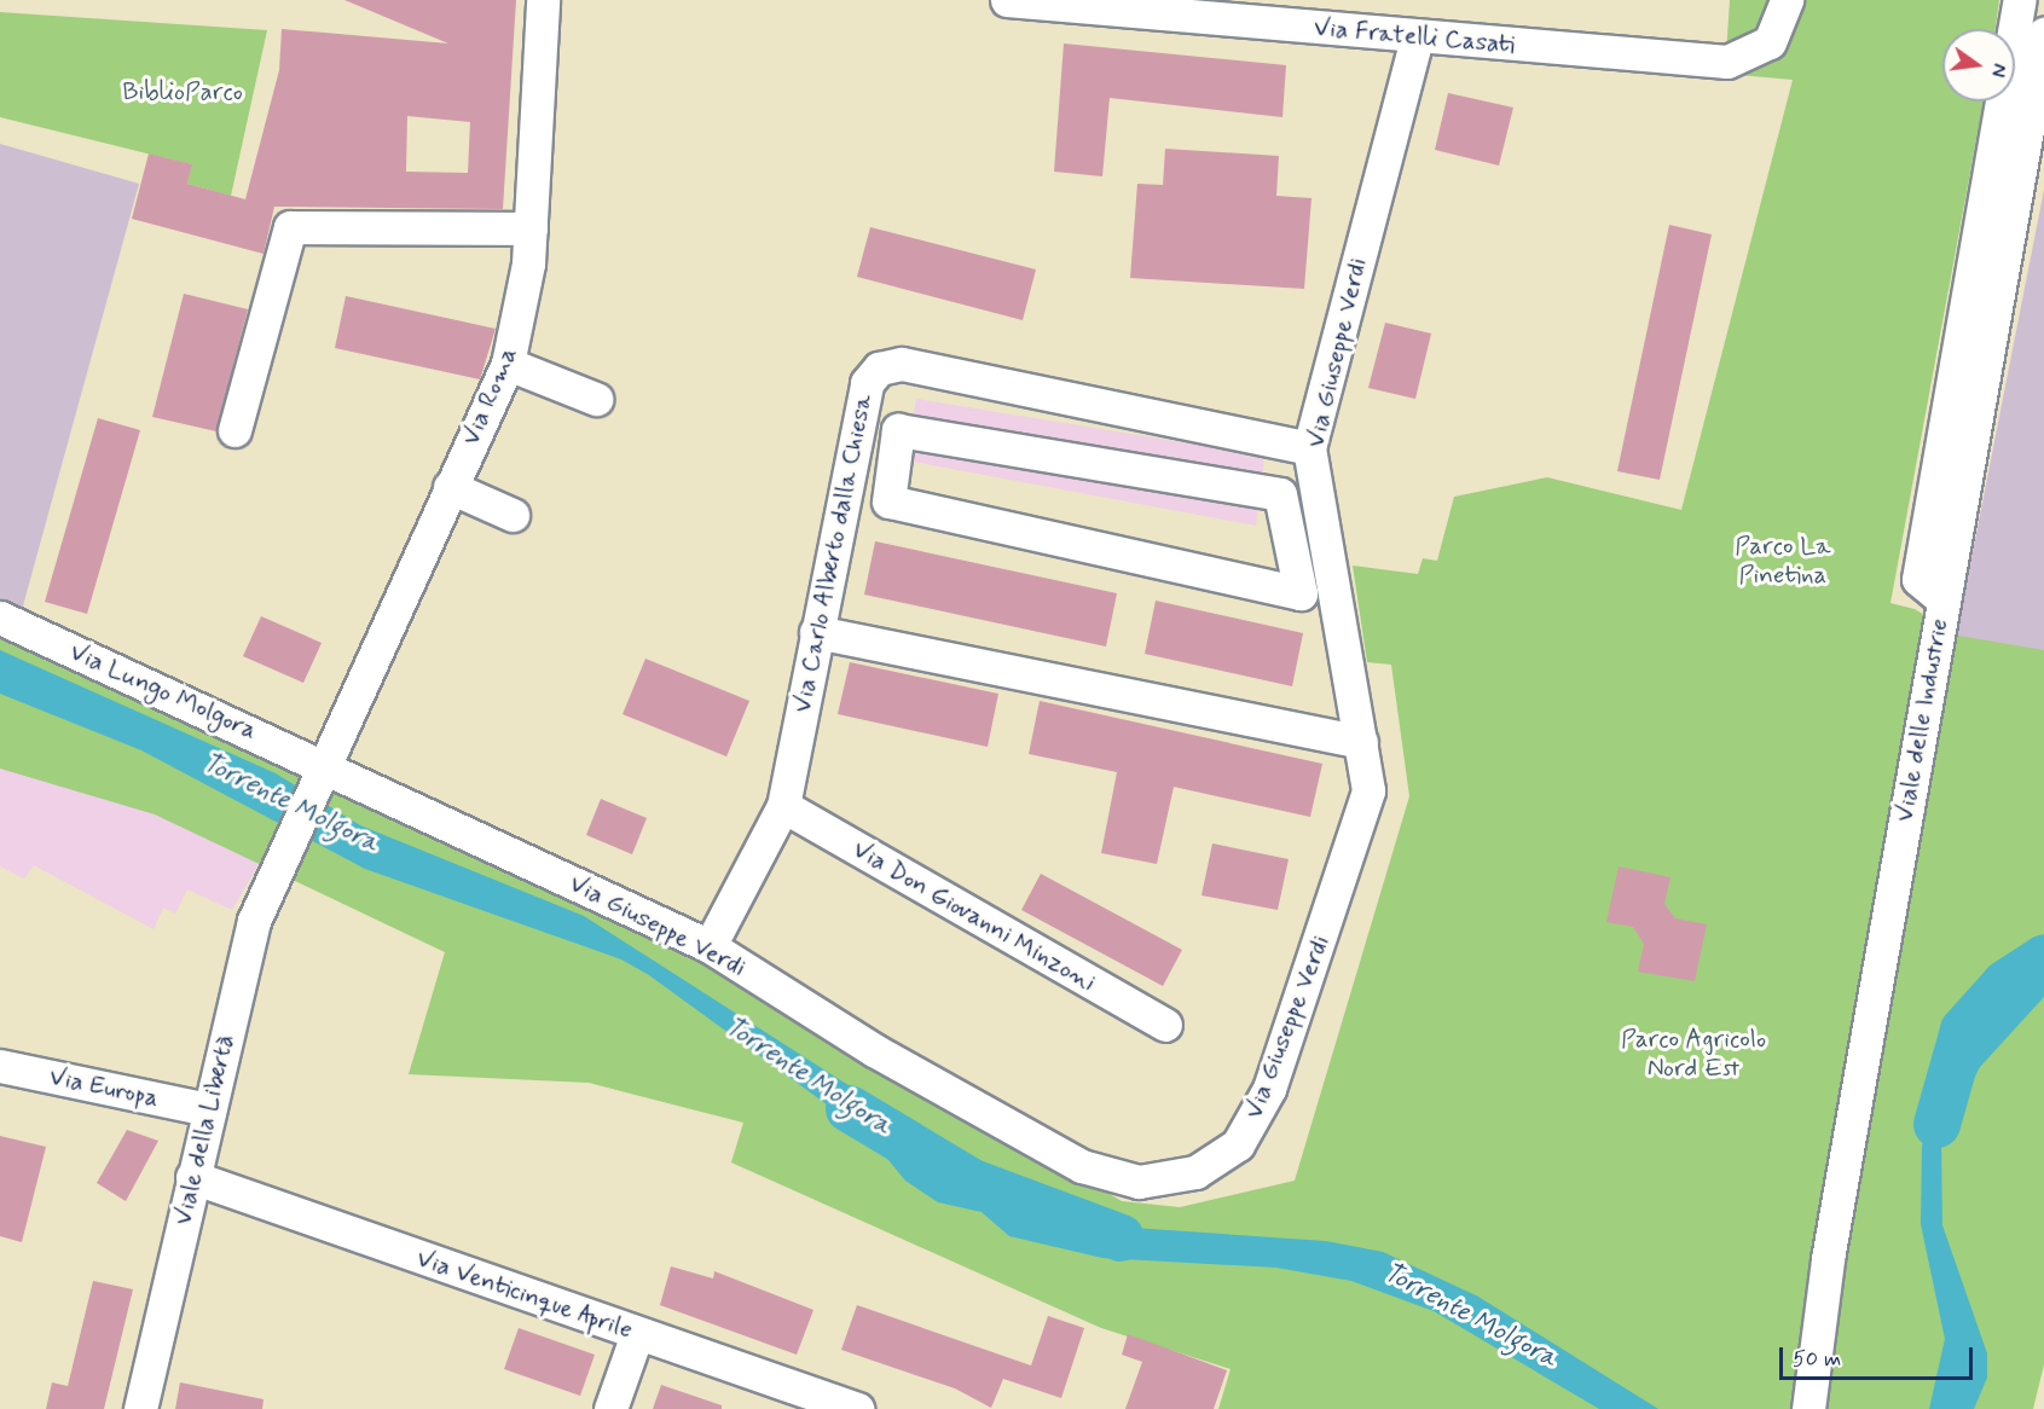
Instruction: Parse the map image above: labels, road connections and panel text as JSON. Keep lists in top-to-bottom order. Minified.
{"streets":{"street":["Via Fratelli Casati","Via Giuseppe Verdi","Via Roma","Via Carlo Alberto dalla Chiesa","Via Lungo Molgora","Viale delle Industrie","Via Don Giovanni Minzoni","Via Europa","Viale della Libertà","Via Venticinque Aprile"]},"crossings":[["Via Fratelli Casati","Via Giuseppe Verdi"],["Via Giuseppe Verdi","Via Roma"],["Via Giuseppe Verdi","Via Carlo Alberto dalla Chiesa"],["Via Giuseppe Verdi","Via Lungo Molgora"],["Via Giuseppe Verdi","Viale della Libertà"],["Via Roma","Via Lungo Molgora"],["Via Roma","Viale della Libertà"],["Via Carlo Alberto dalla Chiesa","Via Don Giovanni Minzoni"],["Via Lungo Molgora","Viale della Libertà"],["Via Europa","Viale della Libertà"],["Viale della Libertà","Via Venticinque Aprile"]],"water":["Torrente Molgora"],"parks":["BiblioParco","Parco La Pinetina","Parco Agricolo Nord Est"],"scale_bar":"50 m","north":"right"}
